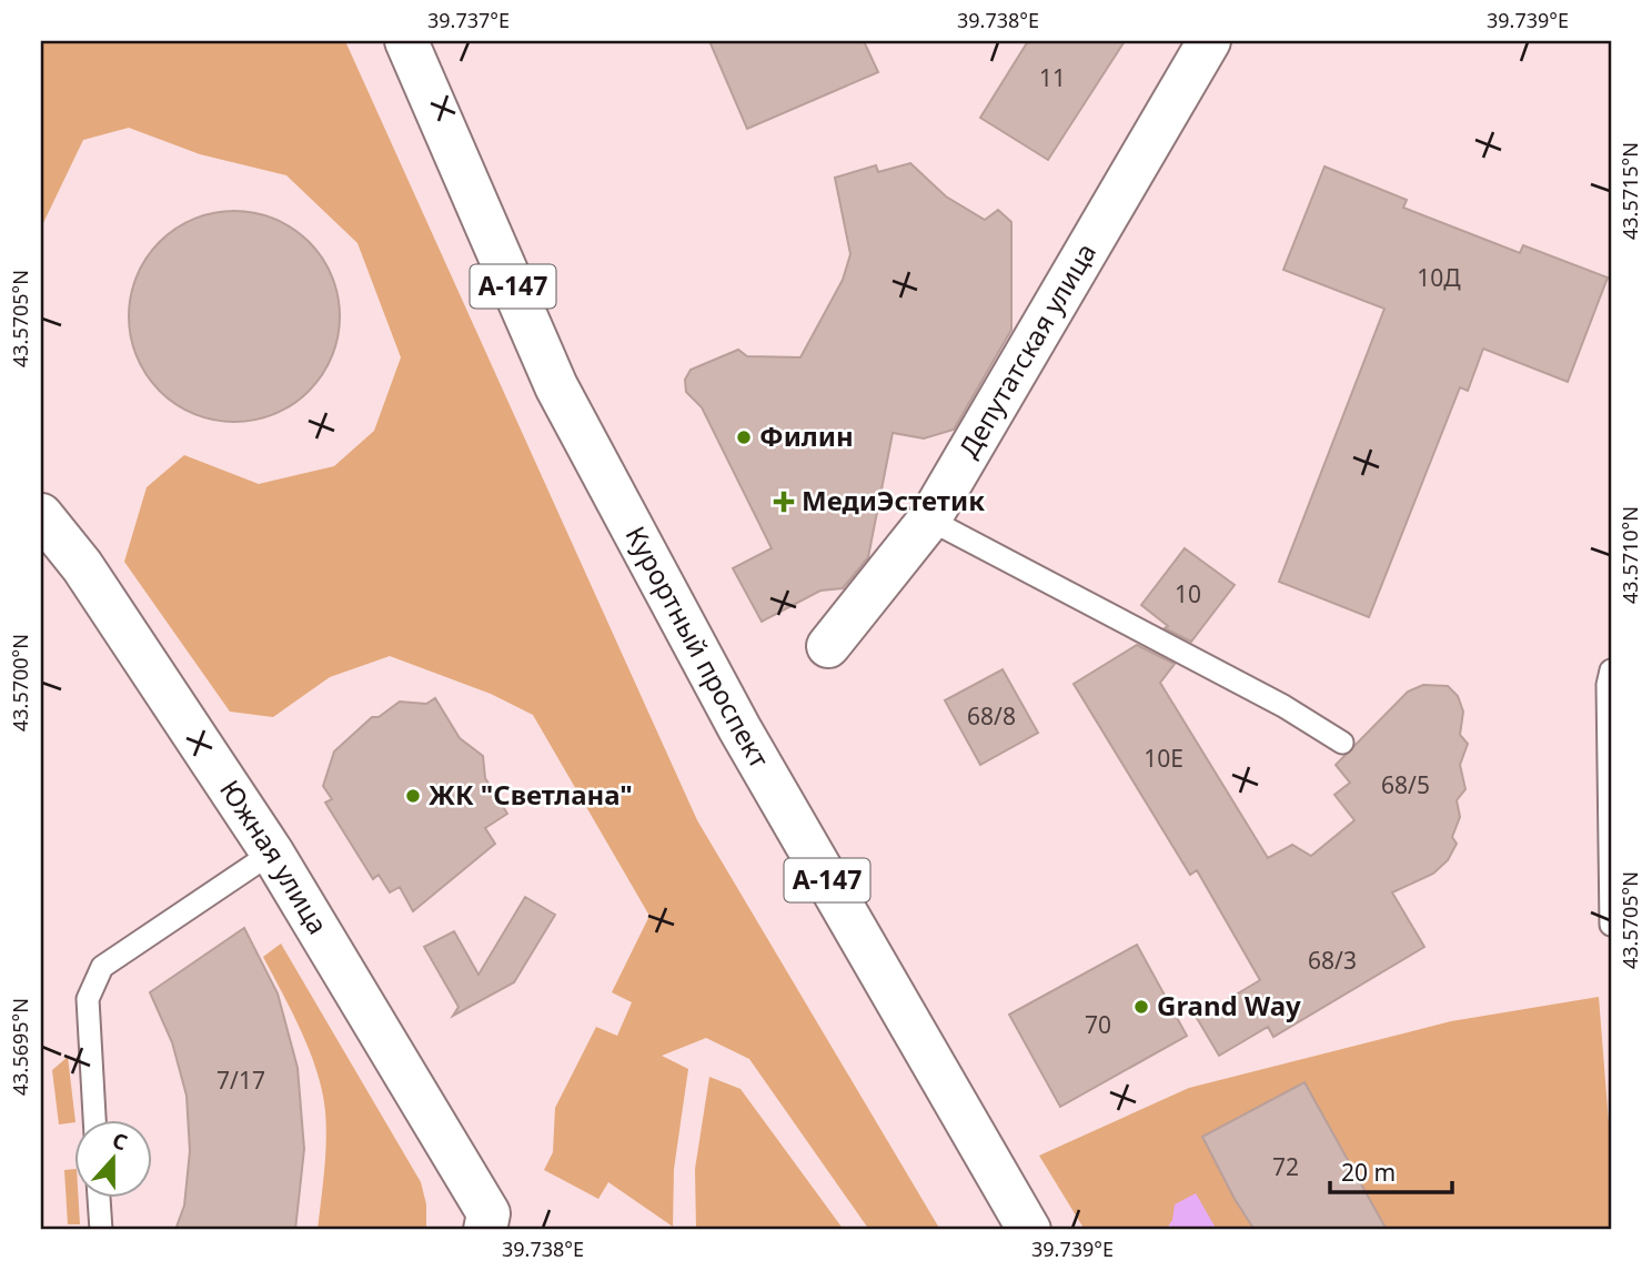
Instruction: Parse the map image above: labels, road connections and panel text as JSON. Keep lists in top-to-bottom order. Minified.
{"streets":{"street":["А-147","Депутатская улица","Курортный проспект","Южная улица"]},"places":{"other":["Филин","ЖК \"Светлана\"","Grand Way"],"health":["МедиЭстетик"]},"house_numbers":["11","10Д","10","68/8","10Е","68/5","68/3","70","7/17","72"],"scale_bar":"20 m","north":"top","coordinates":["39.737°E","39.738°E","39.739°E","43.5715°N","43.5705°N","43.5710°N","43.5700°N","43.5695°N"]}
